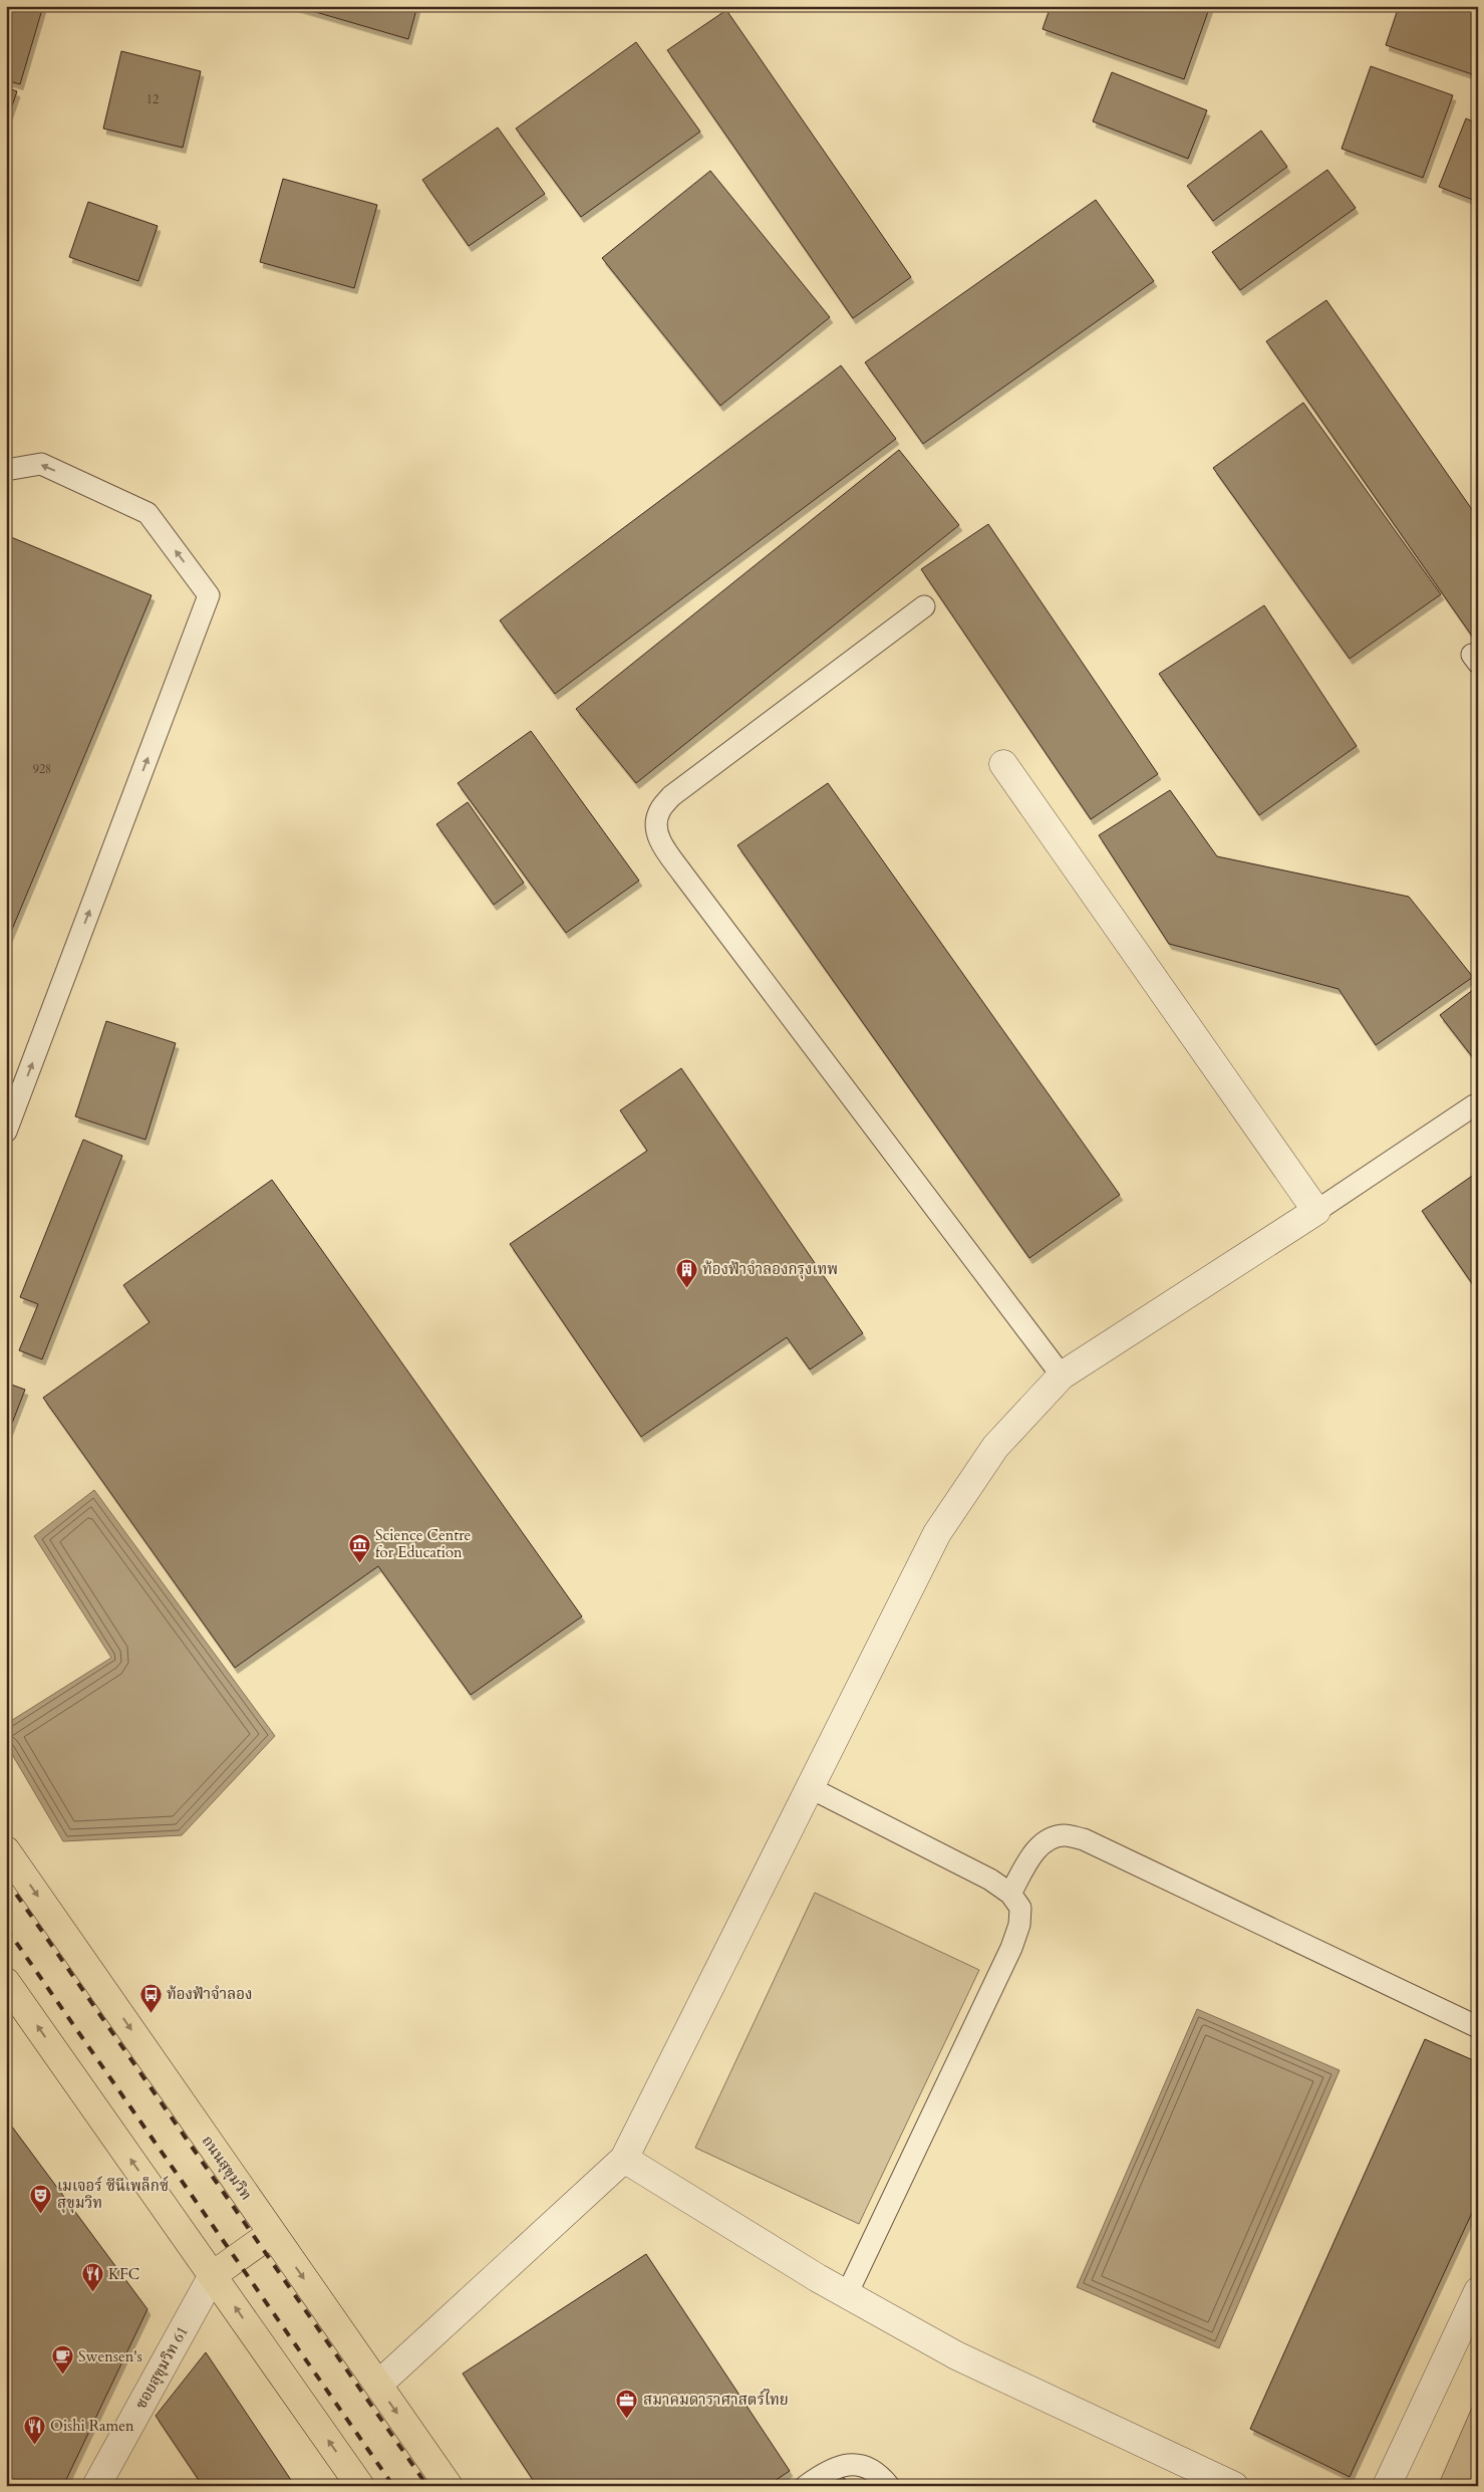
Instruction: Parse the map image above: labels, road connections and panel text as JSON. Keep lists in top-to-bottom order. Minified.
{"streets":{"main road":["ถนนสุขุมวิท"],"street":["ซอยสุขุมวิท 61"]},"places":{"building":["ท้องฟ้าจำลองกรุงเทพ"],"museum":["Science Centre for Education"],"bus stop":["ท้องฟ้าจำลอง"],"theatre":["เมเจอร์ ซีนีเพล็กซ์ สุขุมวิท"],"restaurant":["KFC","Oishi Ramen"],"cafe":["Swensen's"],"office":["สมาคมดาราศาสตร์ไทย"]},"house_numbers":["12","928"]}
